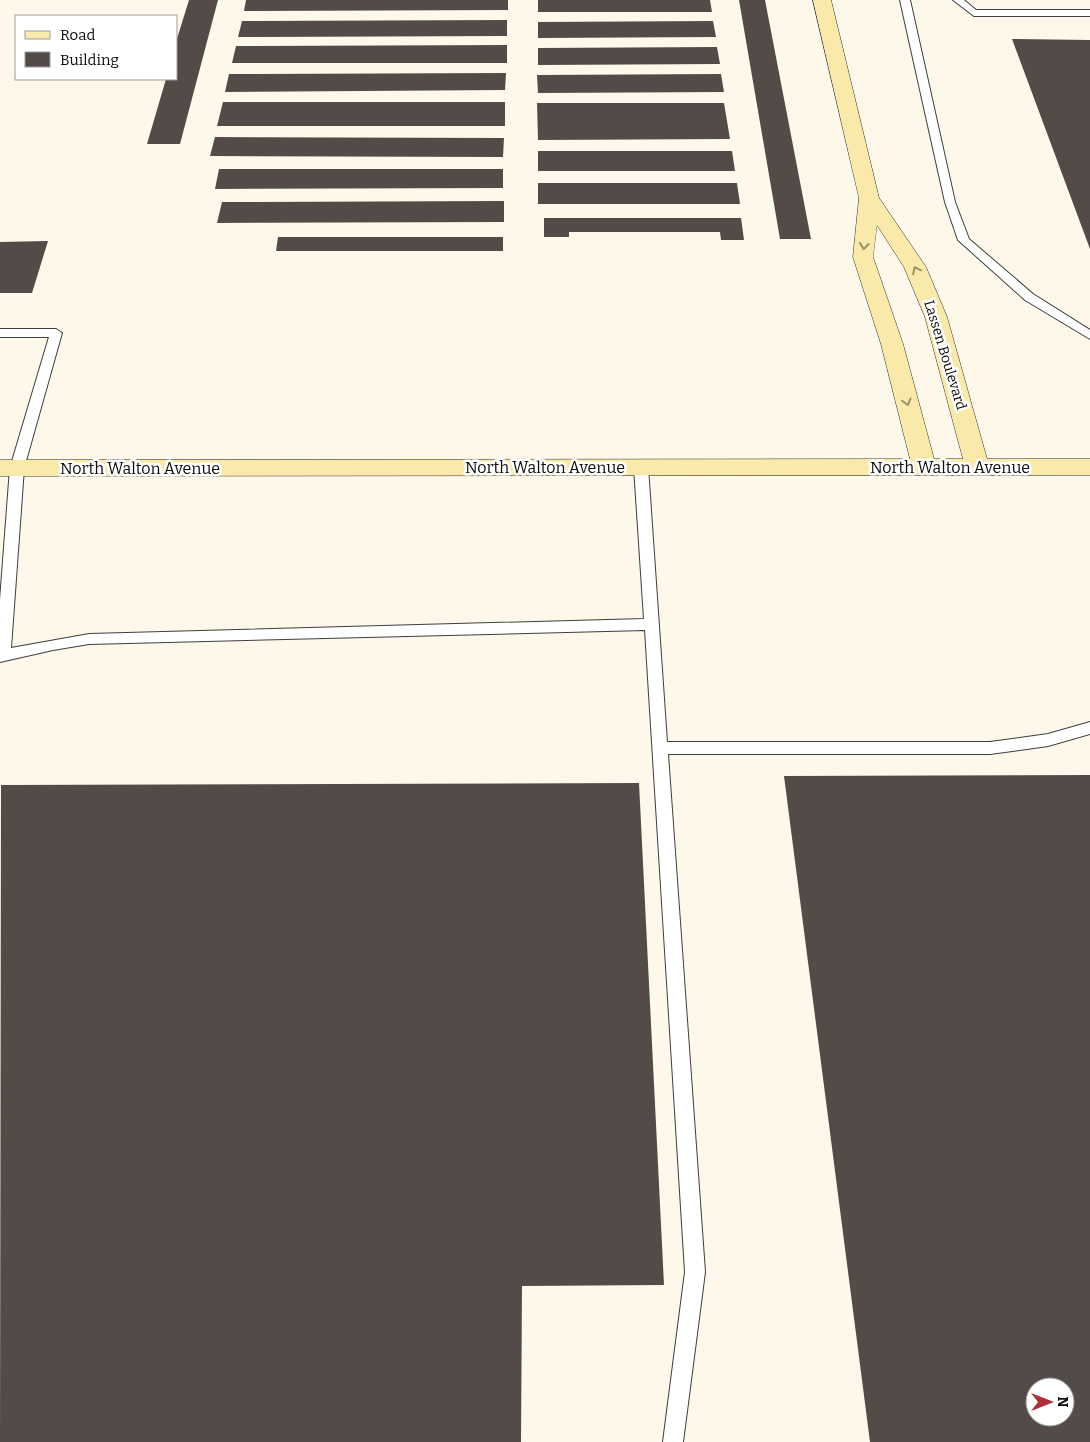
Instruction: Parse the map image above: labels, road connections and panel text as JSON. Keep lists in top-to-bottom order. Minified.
{"streets":{"street":["Lassen Boulevard","North Walton Avenue"]},"crossings":[["Lassen Boulevard","North Walton Avenue"]],"legend":["Road","Building"],"north":"right"}
